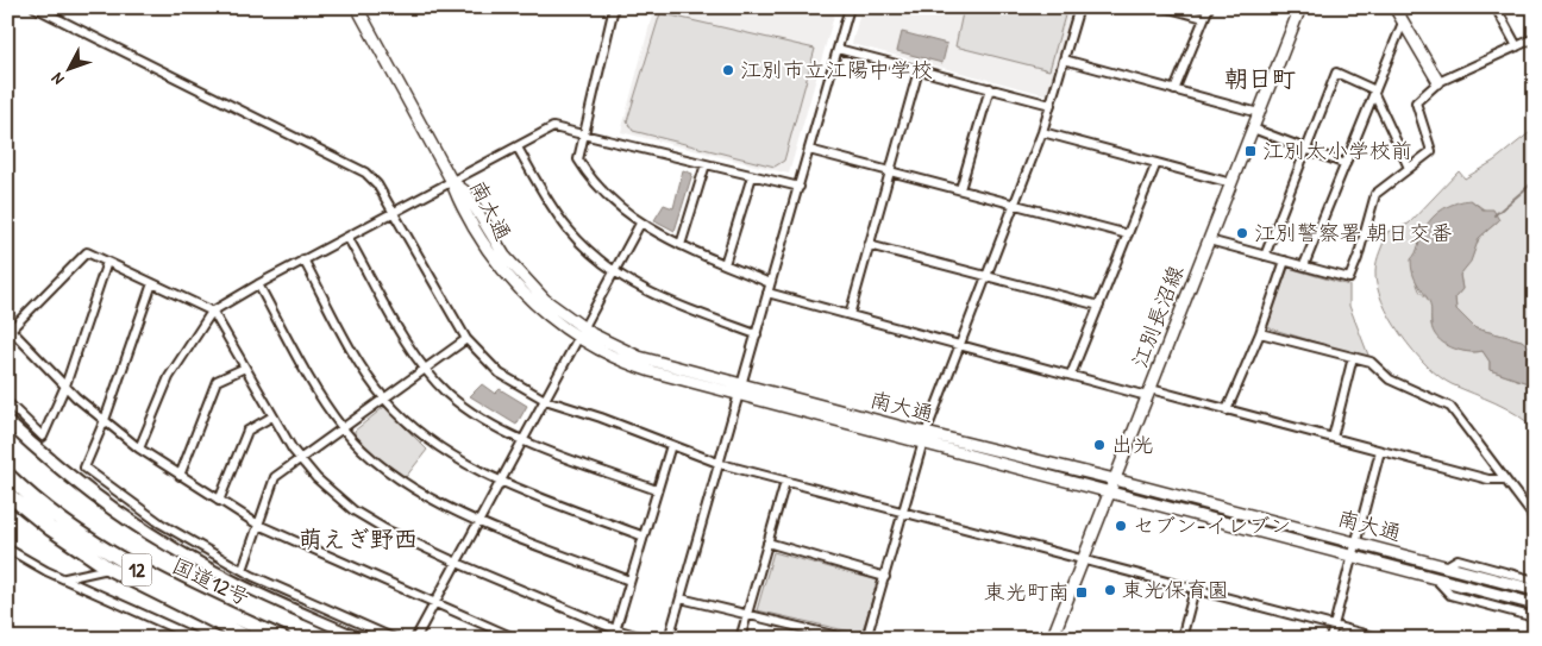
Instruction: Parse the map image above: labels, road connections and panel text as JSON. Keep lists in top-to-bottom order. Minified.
{"streets":{"highway":["12","国道12号"],"main road":["南大通","江別長沼線"]},"crossings":[["南大通","江別長沼線"]],"districts":["朝日町","萌えぎ野西"],"places":{"other":["江別市立江陽中学校","江別警察署 朝日交番","出光","セブン-イレブン","東光保育園"],"transit":["江別太小学校前","東光町南"]},"north":"bottom left"}
